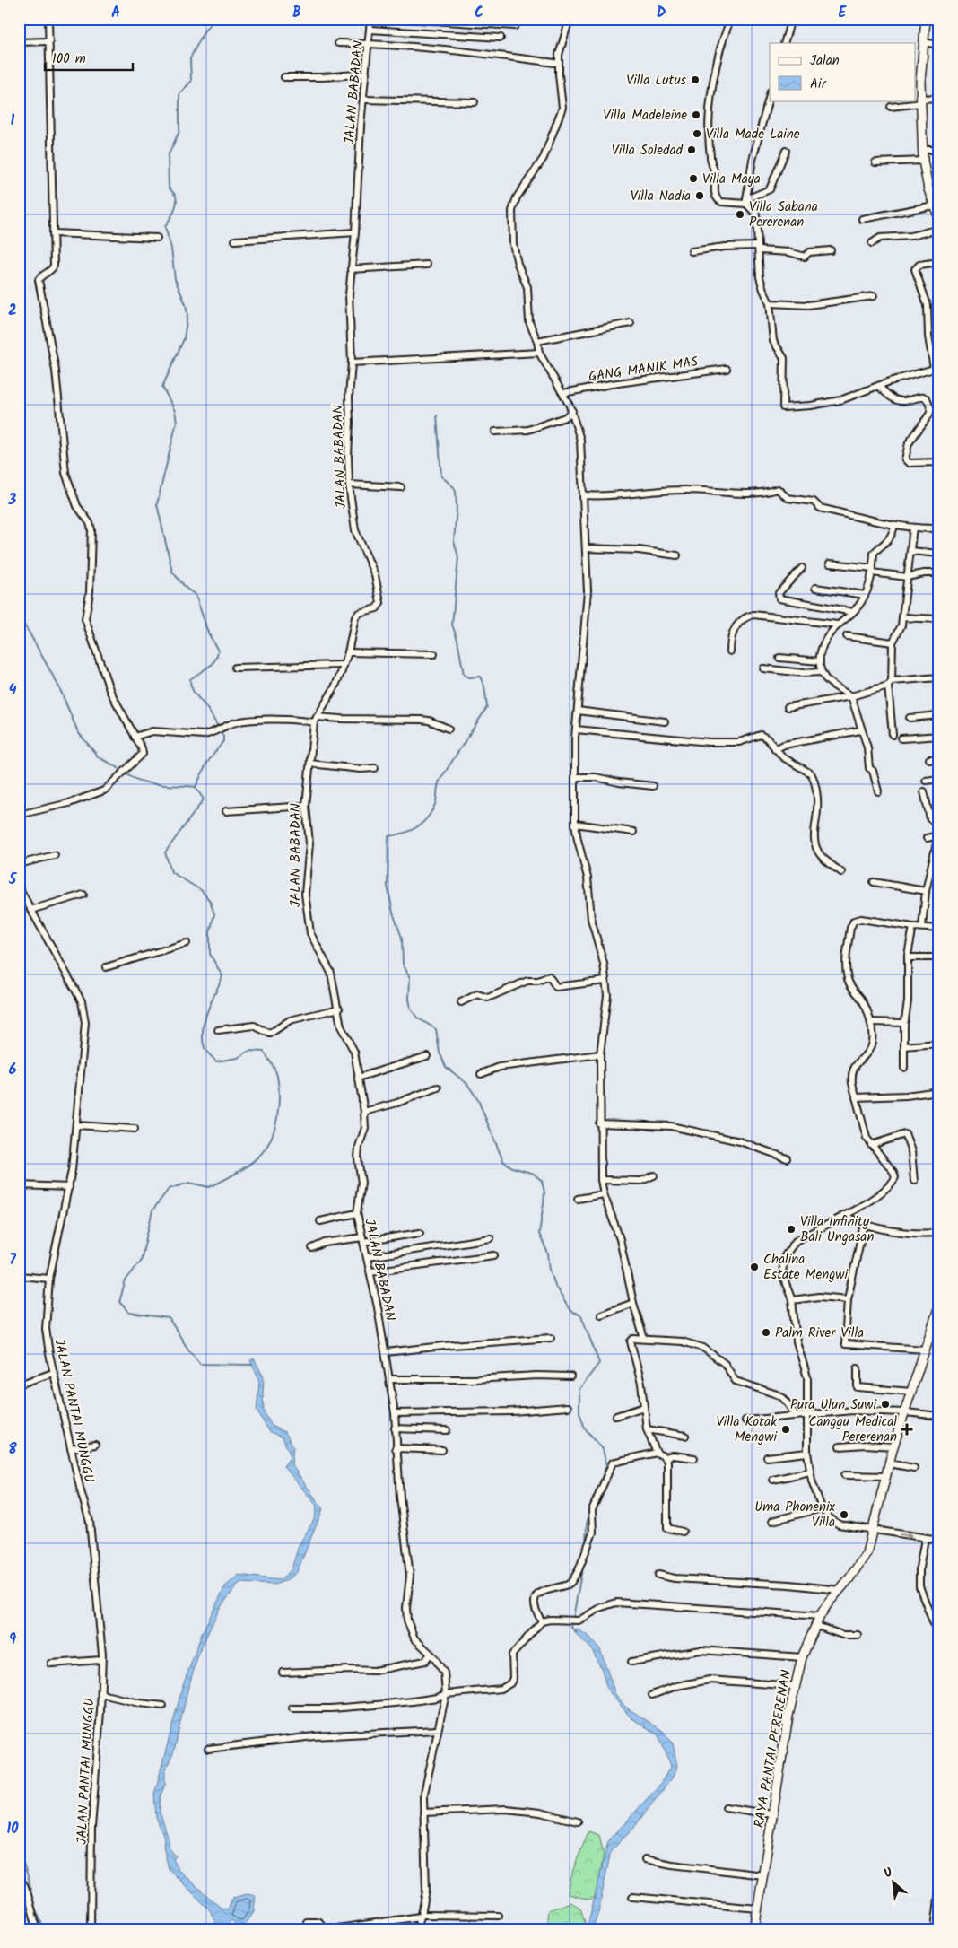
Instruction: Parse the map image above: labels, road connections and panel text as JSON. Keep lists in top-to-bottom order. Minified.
{"streets":{"street":["JALAN BABADAN","GANG MANIK MAS","JALAN PANTAI MUNGGU","RAYA PANTAI PERERENAN"]},"places":{"other":["Villa Lutus","Villa Madeleine","Villa Made Laine","Villa Soledad","Villa Maya","Villa Nadia","Villa Sabana Pererenan","Villa Infinity Bali Ungasan","Chalina Estate Mengwi","Palm River Villa","Pura Ulun Suwi","Villa Kotak Mengwi","Uma Phonenix Villa"],"health":["Canggu Medical Pererenan"]},"legend":["Jalan","Air"],"scale_bar":"100 m","north":"top left","grid":{"columns":["A","B","C","D","E"],"rows":["1","2","3","4","5","6","7","8","9","10"]}}
